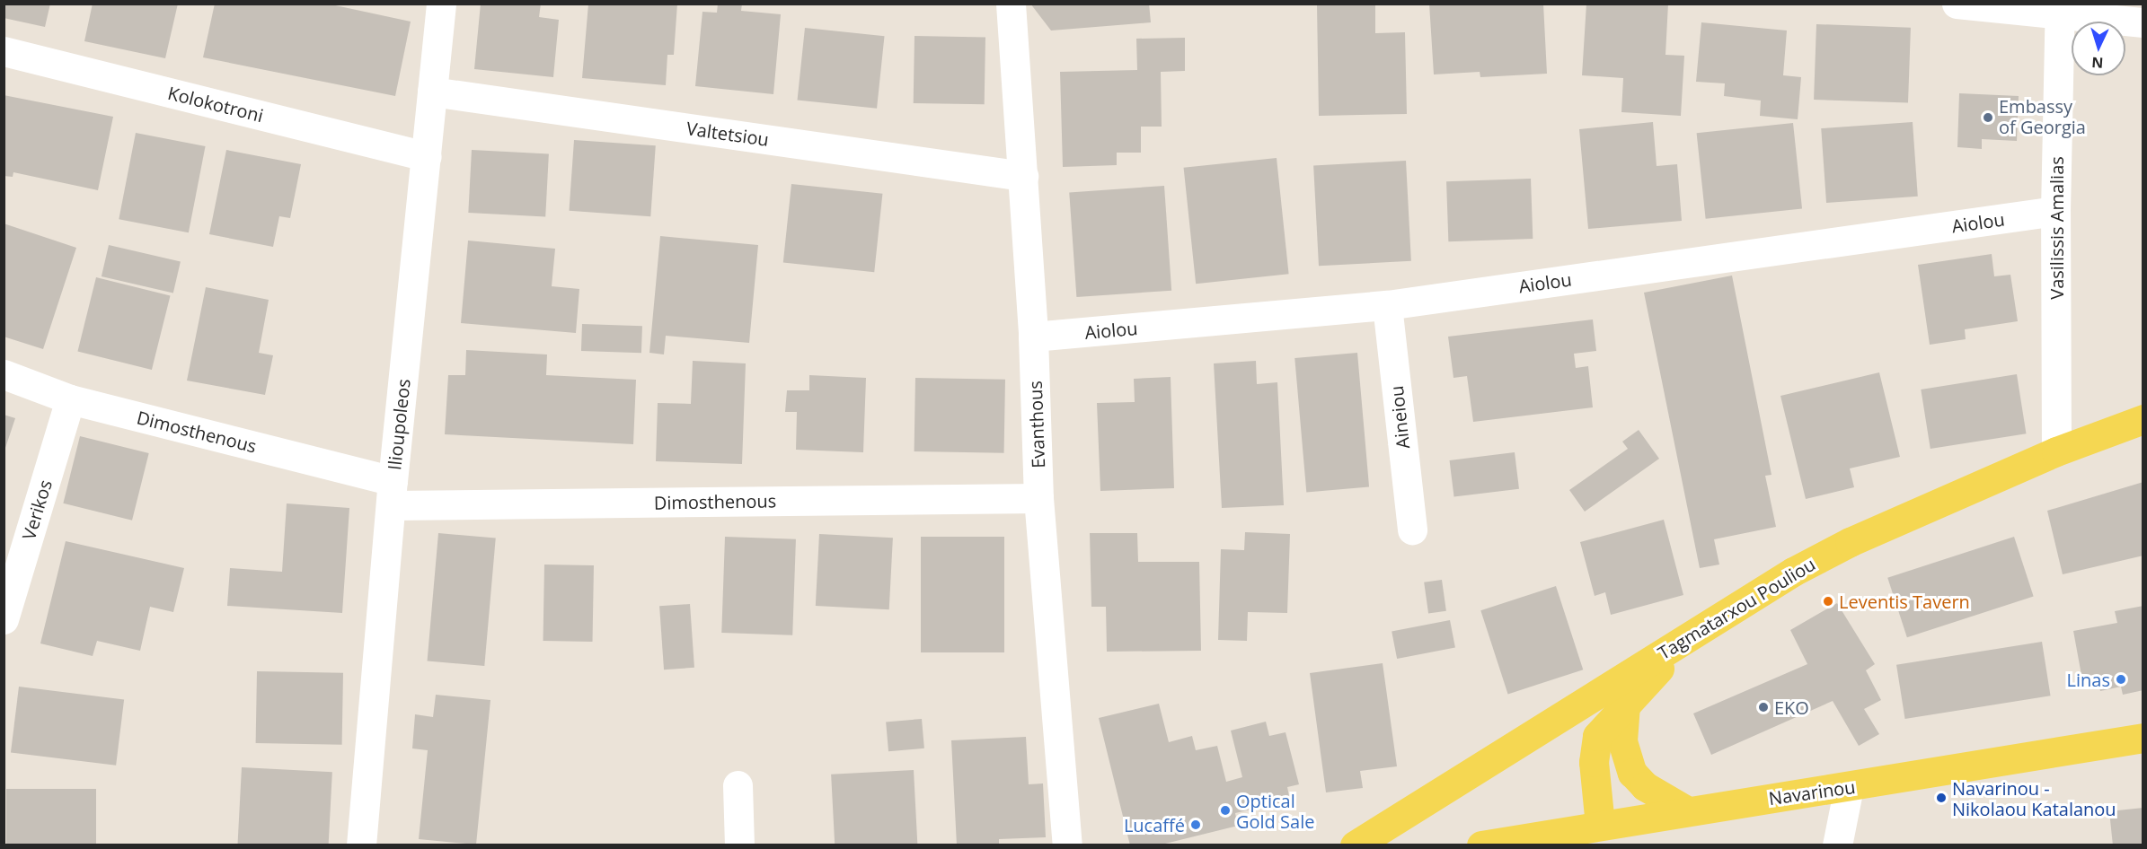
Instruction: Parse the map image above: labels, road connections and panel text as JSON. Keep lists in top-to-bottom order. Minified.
{"streets":{"main road":["Tagmatarxou Pouliou","Navarinou"],"street":["Kolokotroni","Valtetsiou","Aiolou","Vasilissis Amalias","Aineiou","Ilioupoleos","Evanthous","Dimosthenous","Verikos"]},"crossings":[["Kolokotroni","Ilioupoleos"],["Valtetsiou","Ilioupoleos"],["Valtetsiou","Evanthous"],["Aiolou","Vasilissis Amalias"],["Aiolou","Aineiou"],["Aiolou","Evanthous"],["Vasilissis Amalias","Tagmatarxou Pouliou"],["Ilioupoleos","Dimosthenous"],["Evanthous","Dimosthenous"],["Dimosthenous","Verikos"]],"places":["Embassy of Georgia","Leventis Tavern","Linas","EKO","Navarinou - Nikolaou Katalanou","Optical Gold Sale","Lucaffé"],"north":"bottom"}
